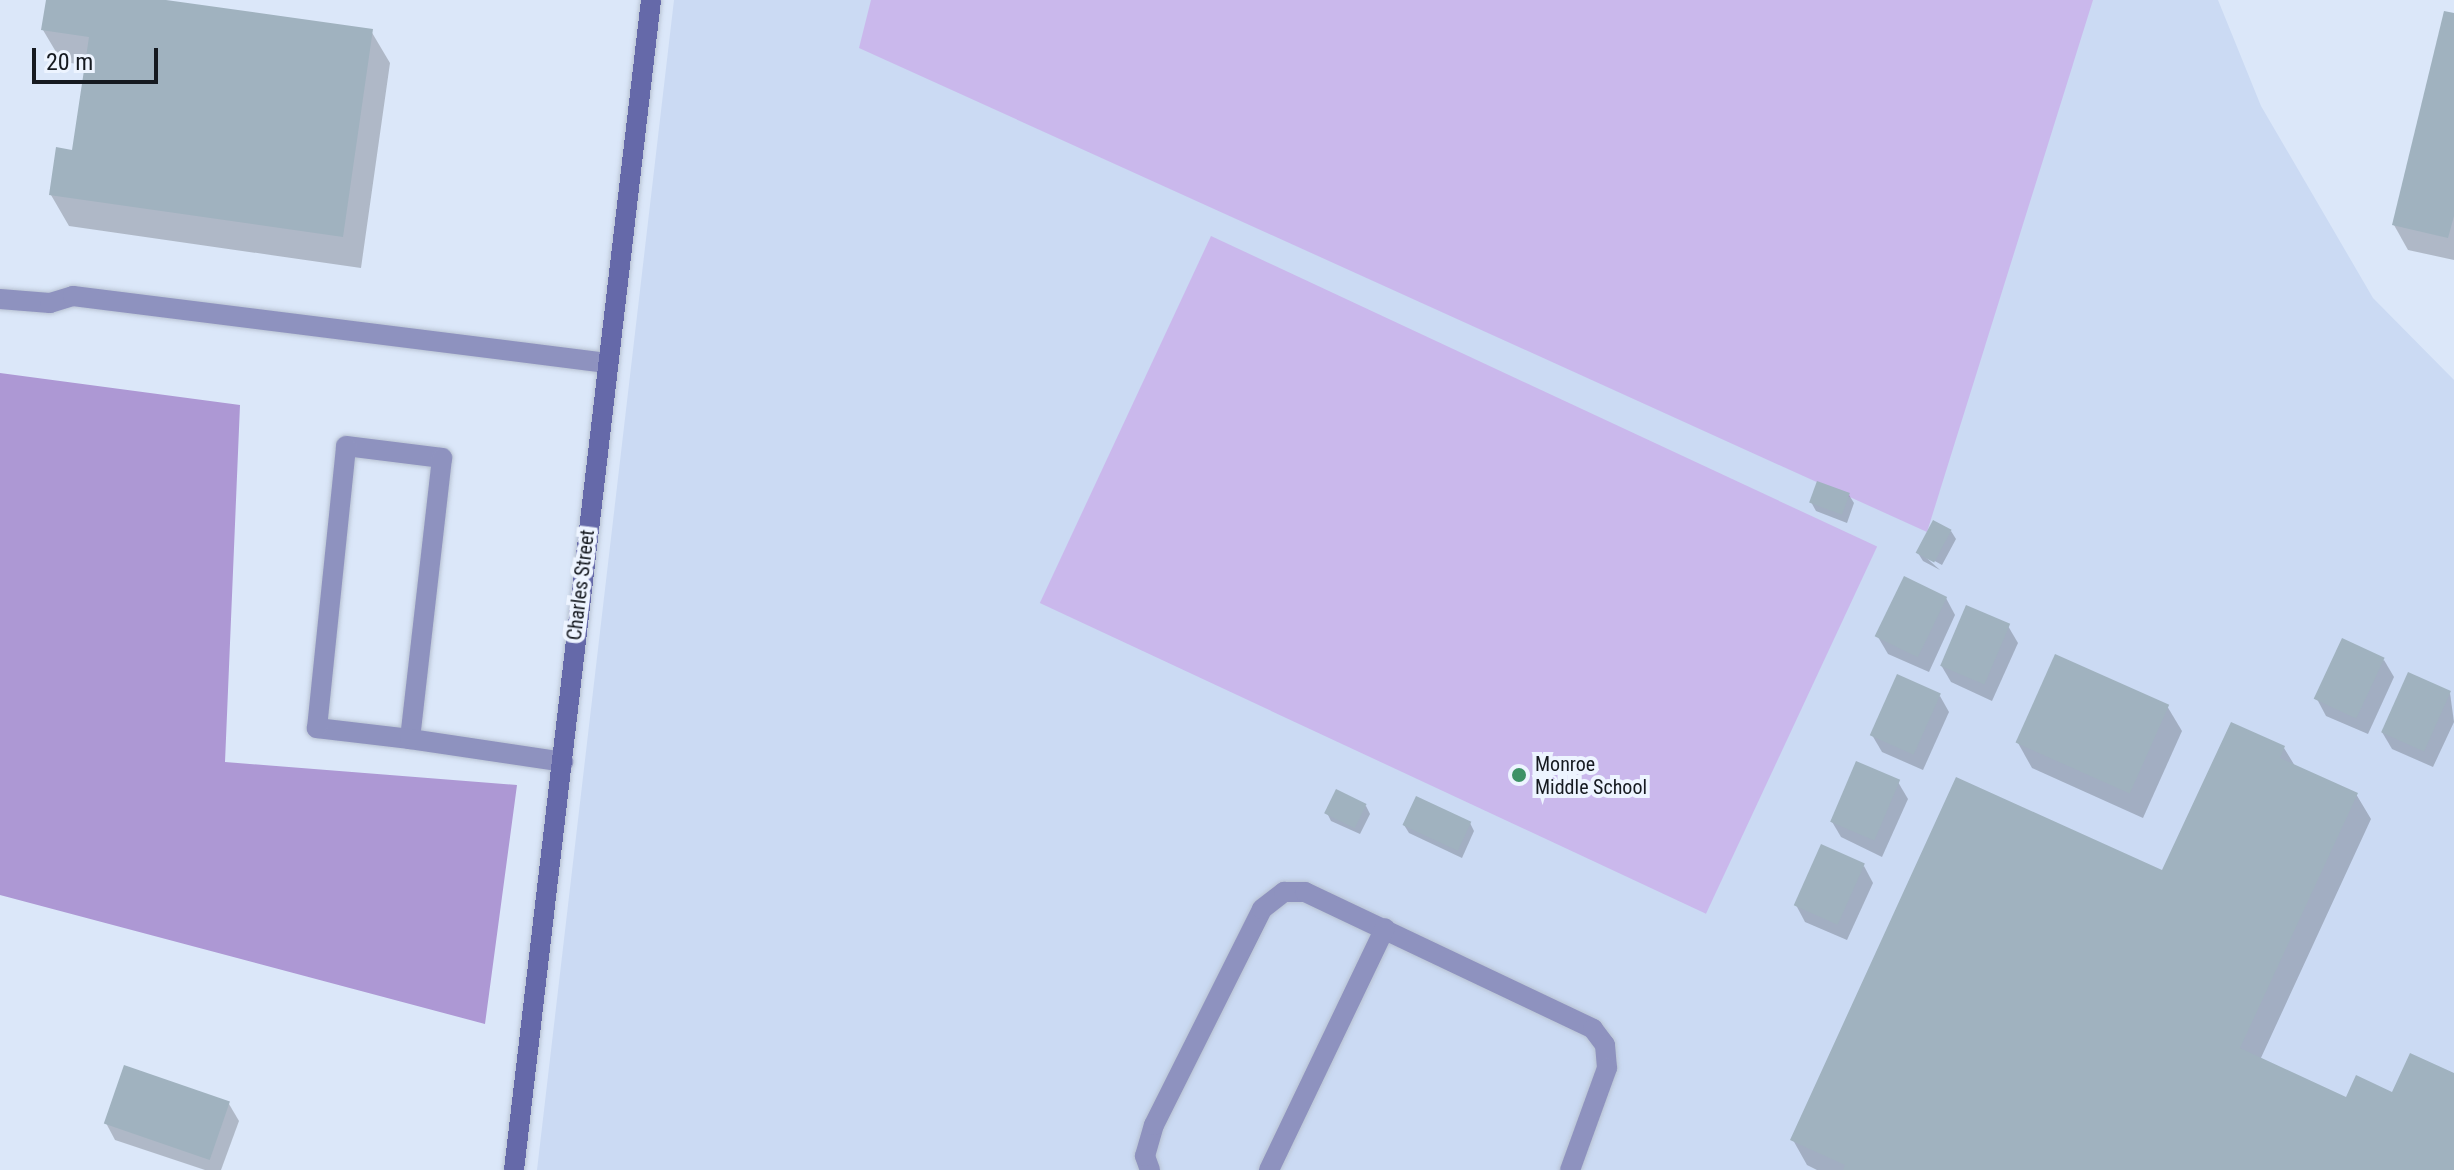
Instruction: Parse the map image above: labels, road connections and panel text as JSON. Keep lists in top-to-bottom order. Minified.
{"streets":{"street":["Charles Street"]},"places":["Monroe Middle School"],"scale_bar":"20 m"}
